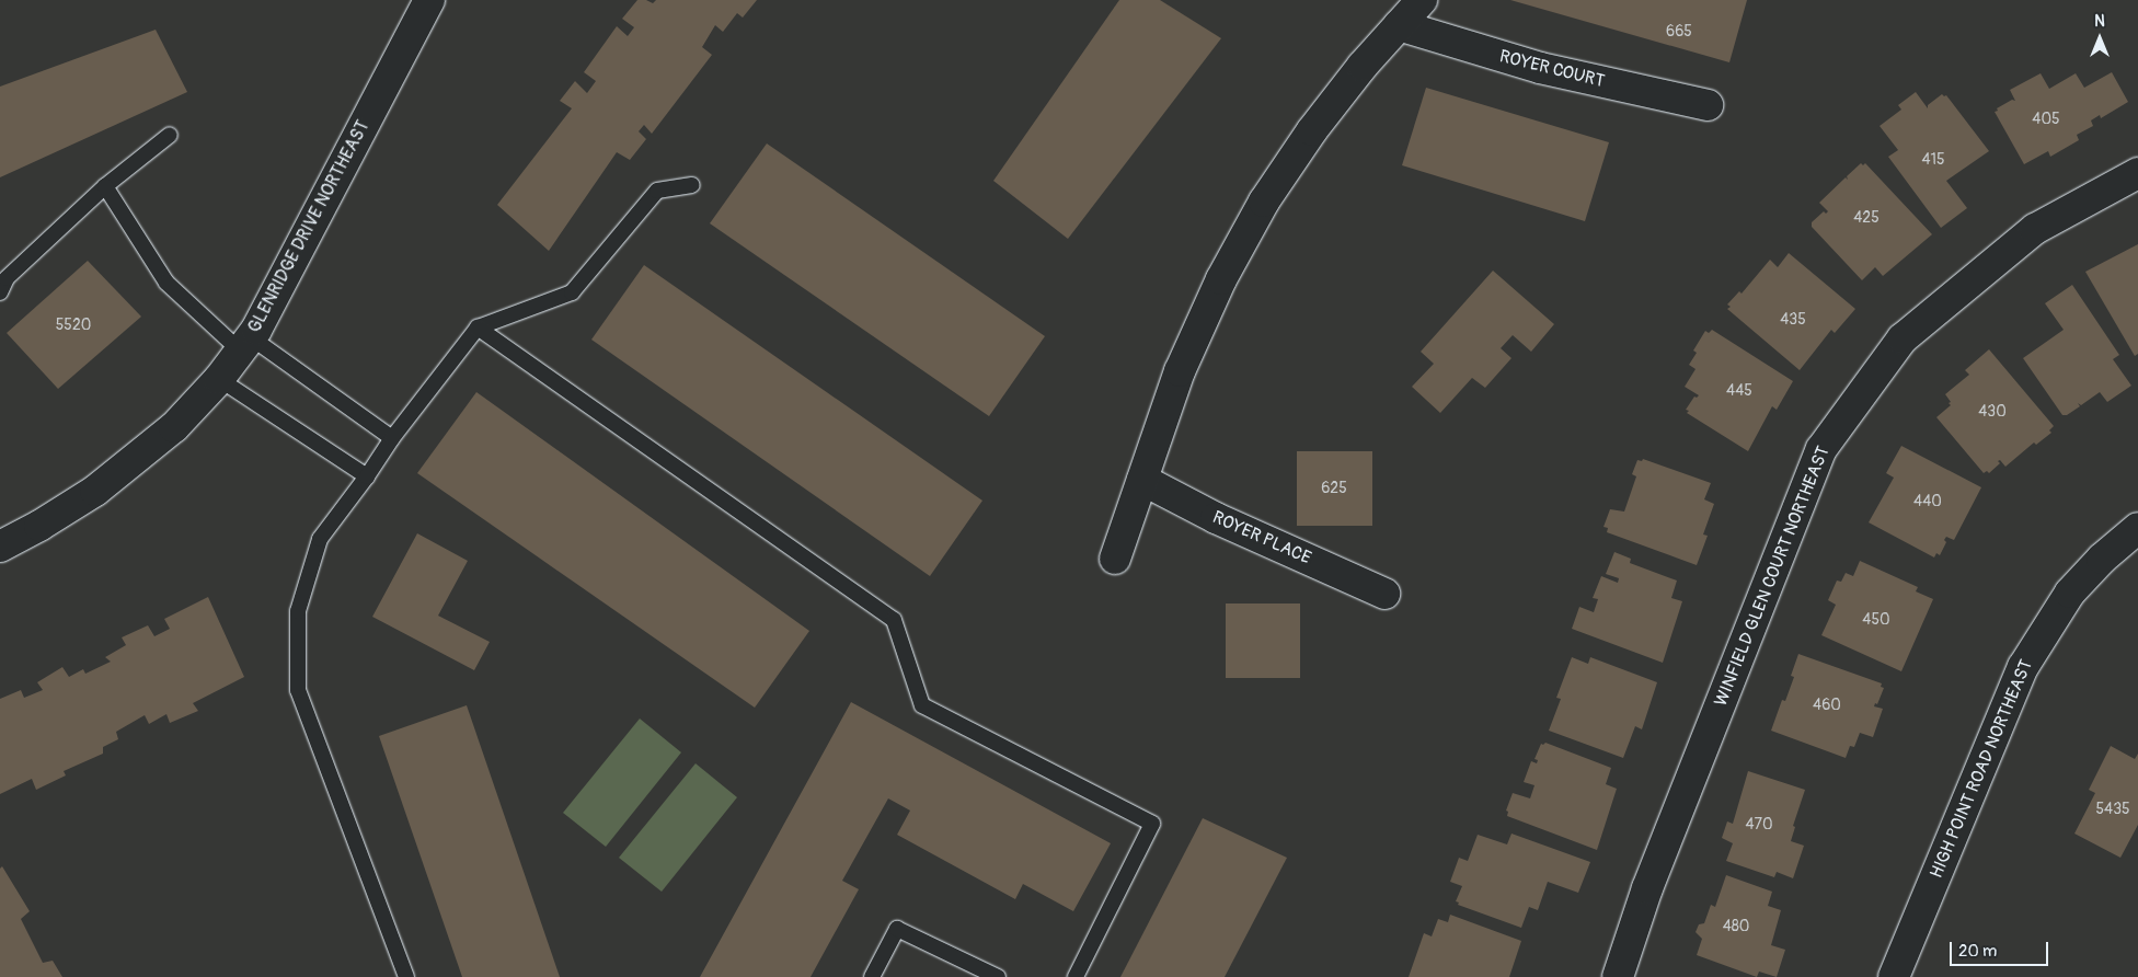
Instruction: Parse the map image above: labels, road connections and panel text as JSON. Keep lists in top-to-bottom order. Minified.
{"streets":{"street":["ROYER COURT","GLENRIDGE DRIVE NORTHEAST","ROYER PLACE","WINFIELD GLEN COURT NORTHEAST","HIGH POINT ROAD NORTHEAST"]},"house_numbers":["665","405","415","425","435","5520","445","430","625","440","450","460","5435","470","480"],"scale_bar":"20 m","north":"top"}
